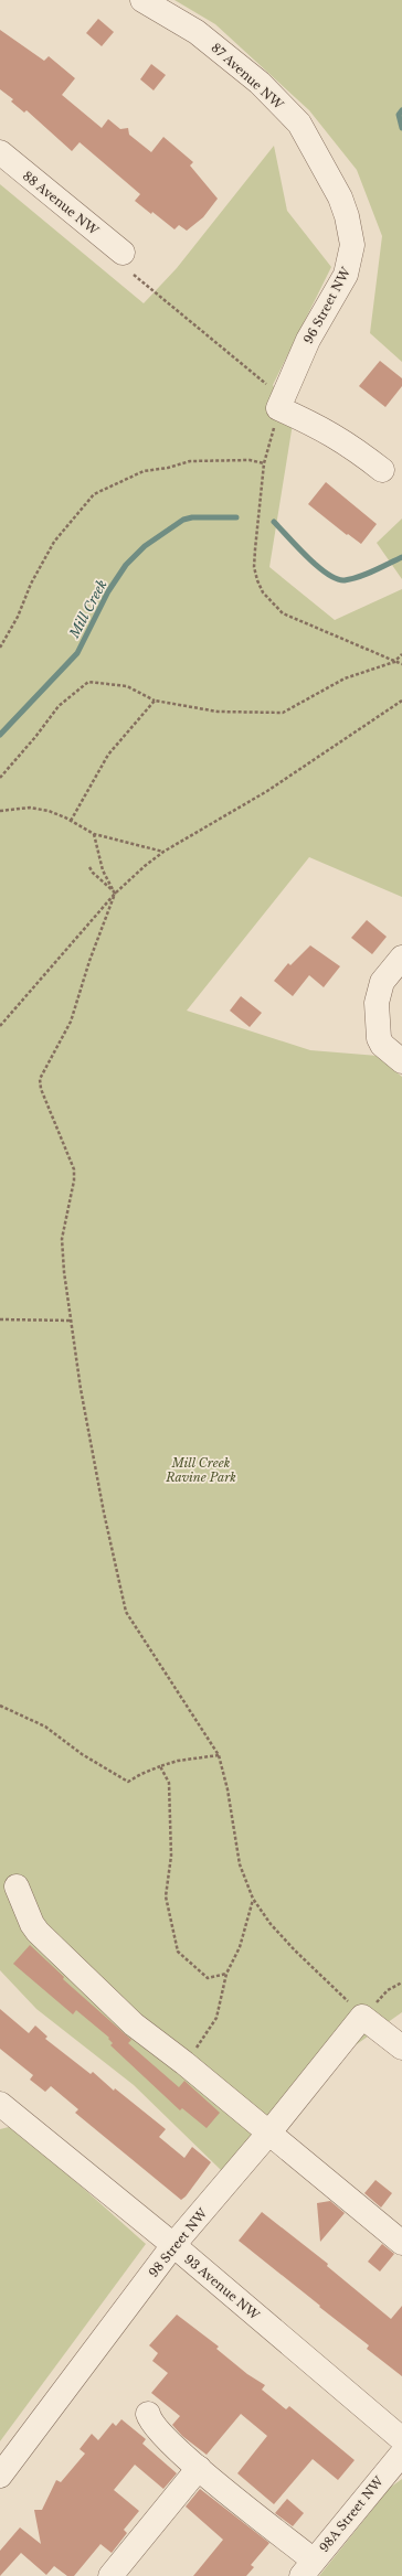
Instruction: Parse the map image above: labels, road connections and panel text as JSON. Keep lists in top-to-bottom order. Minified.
{"streets":{"street":["87 Avenue NW","88 Avenue NW","96 Street NW","98 Street NW","93 Avenue NW","98A Street NW"]},"crossings":[["87 Avenue NW","96 Street NW"],["98 Street NW","93 Avenue NW"]],"water":["Mill Creek"],"parks":["Mill Creek Ravine Park"]}
